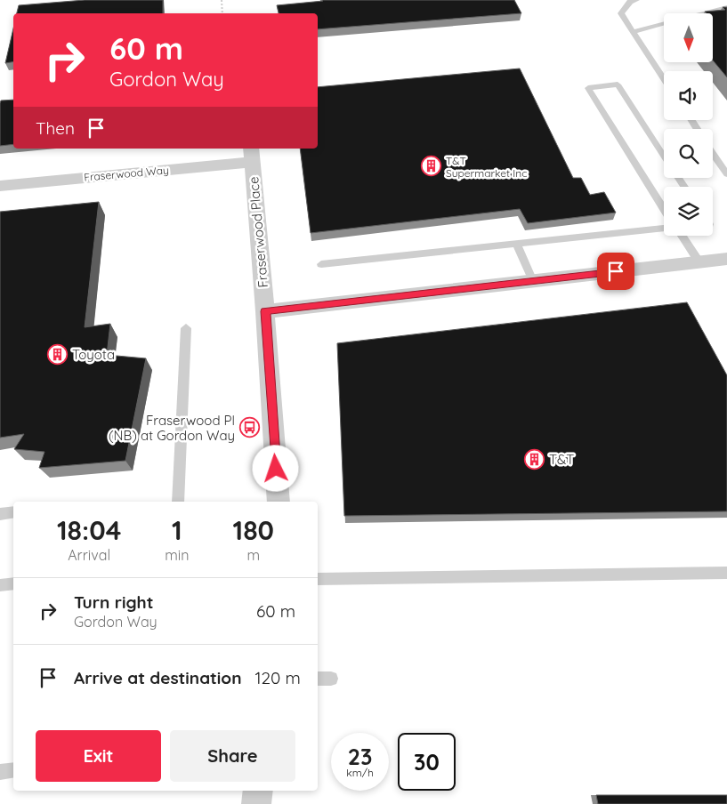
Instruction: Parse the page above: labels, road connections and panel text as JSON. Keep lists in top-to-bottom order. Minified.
{"streets":{"street":["Fraserwood Way","Fraserwood Place"]},"crossings":[["Fraserwood Way","Fraserwood Place"]],"places":{"building":["T&T Supermarket Inc","Toyota","T&T"],"bus stop":["Fraserwood Pl (NB) at Gordon Way"]},"north":"bottom","page":{"turn":["60 m","Gordon Way"],"then":"Then","eta":["18:04","Arrival","1","min","180","m"],"list":[{"name":"Turn right","note":"Gordon Way","value":"60 m"},{"name":"Arrive at destination","value":"120 m"}],"buttons":["Exit","Share"],"speed":"23 km/h","limit":"30"}}
